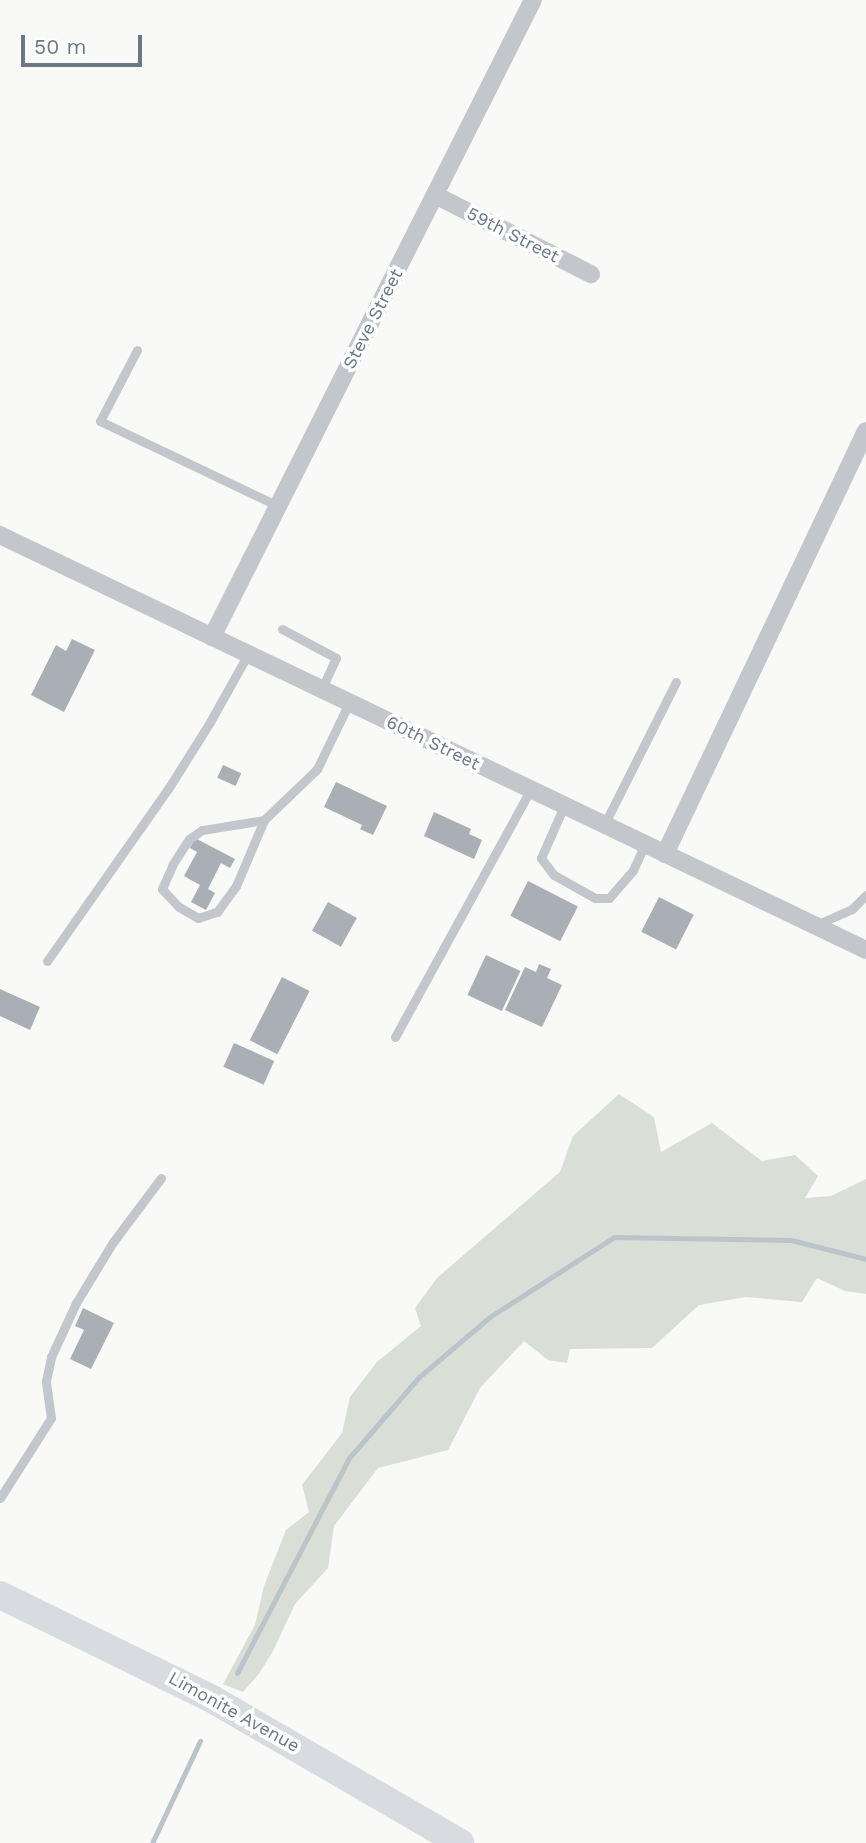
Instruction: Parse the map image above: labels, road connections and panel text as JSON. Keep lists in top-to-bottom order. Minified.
{"streets":{"main road":["Limonite Avenue"],"street":["59th Street","Steve Street","60th Street"]},"crossings":[["59th Street","Steve Street"],["Steve Street","60th Street"]],"scale_bar":"50 m"}
